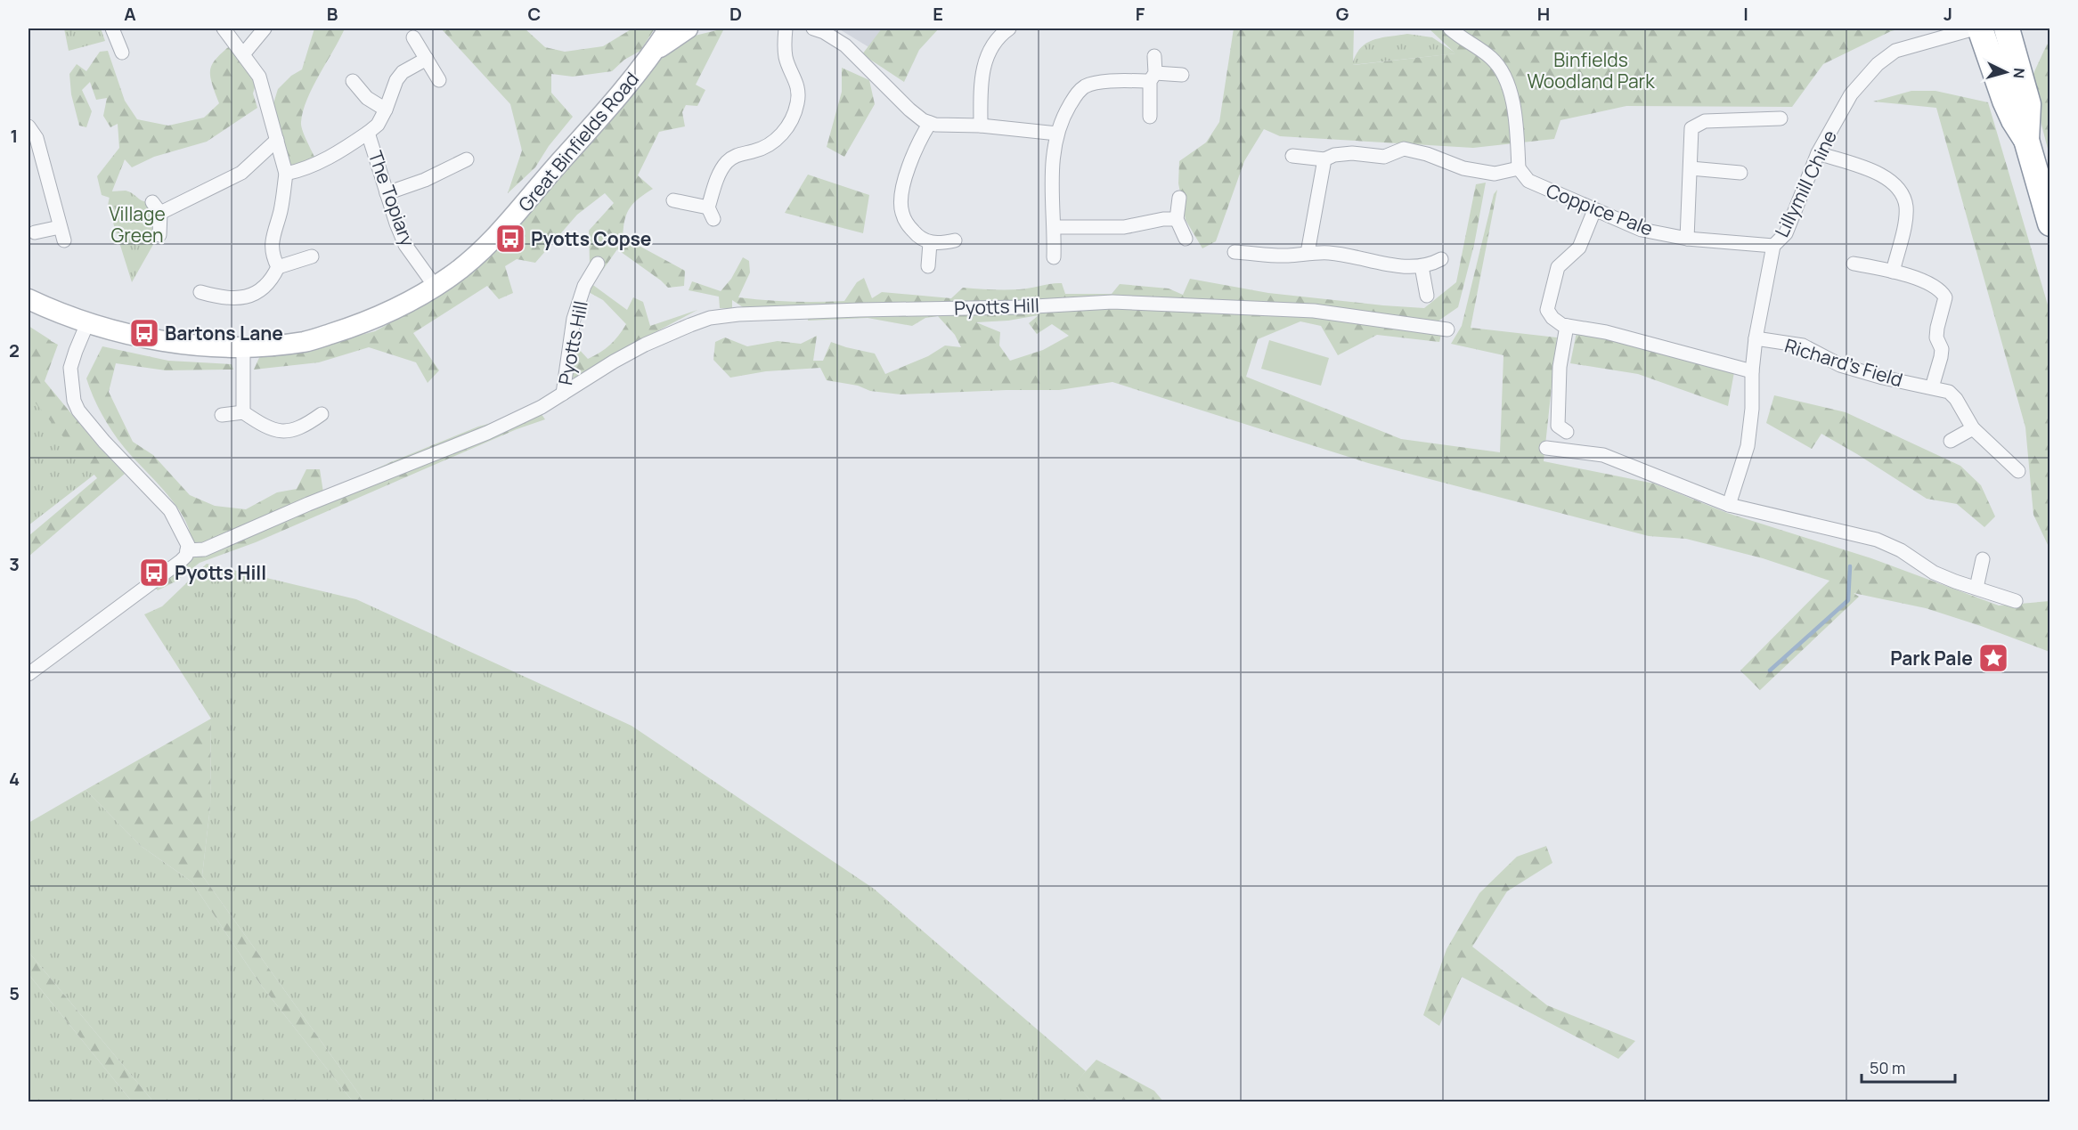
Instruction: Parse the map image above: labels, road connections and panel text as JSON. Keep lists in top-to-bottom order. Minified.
{"streets":{"street":["Great Binfields Road","Lillymill Chine","The Topiary","Coppice Pale","Pyotts Hill","Richard's Field"]},"crossings":[["Great Binfields Road","The Topiary"],["Lillymill Chine","Coppice Pale"],["Lillymill Chine","Richard's Field"]],"parks":["Binfields Woodland Park","Village Green"],"places":{"bus stop":["Pyotts Copse","Bartons Lane","Pyotts Hill"],"place":["Park Pale"]},"scale_bar":"50 m","north":"right","grid":{"columns":["A","B","C","D","E","F","G","H","I","J"],"rows":["1","2","3","4","5"]}}
